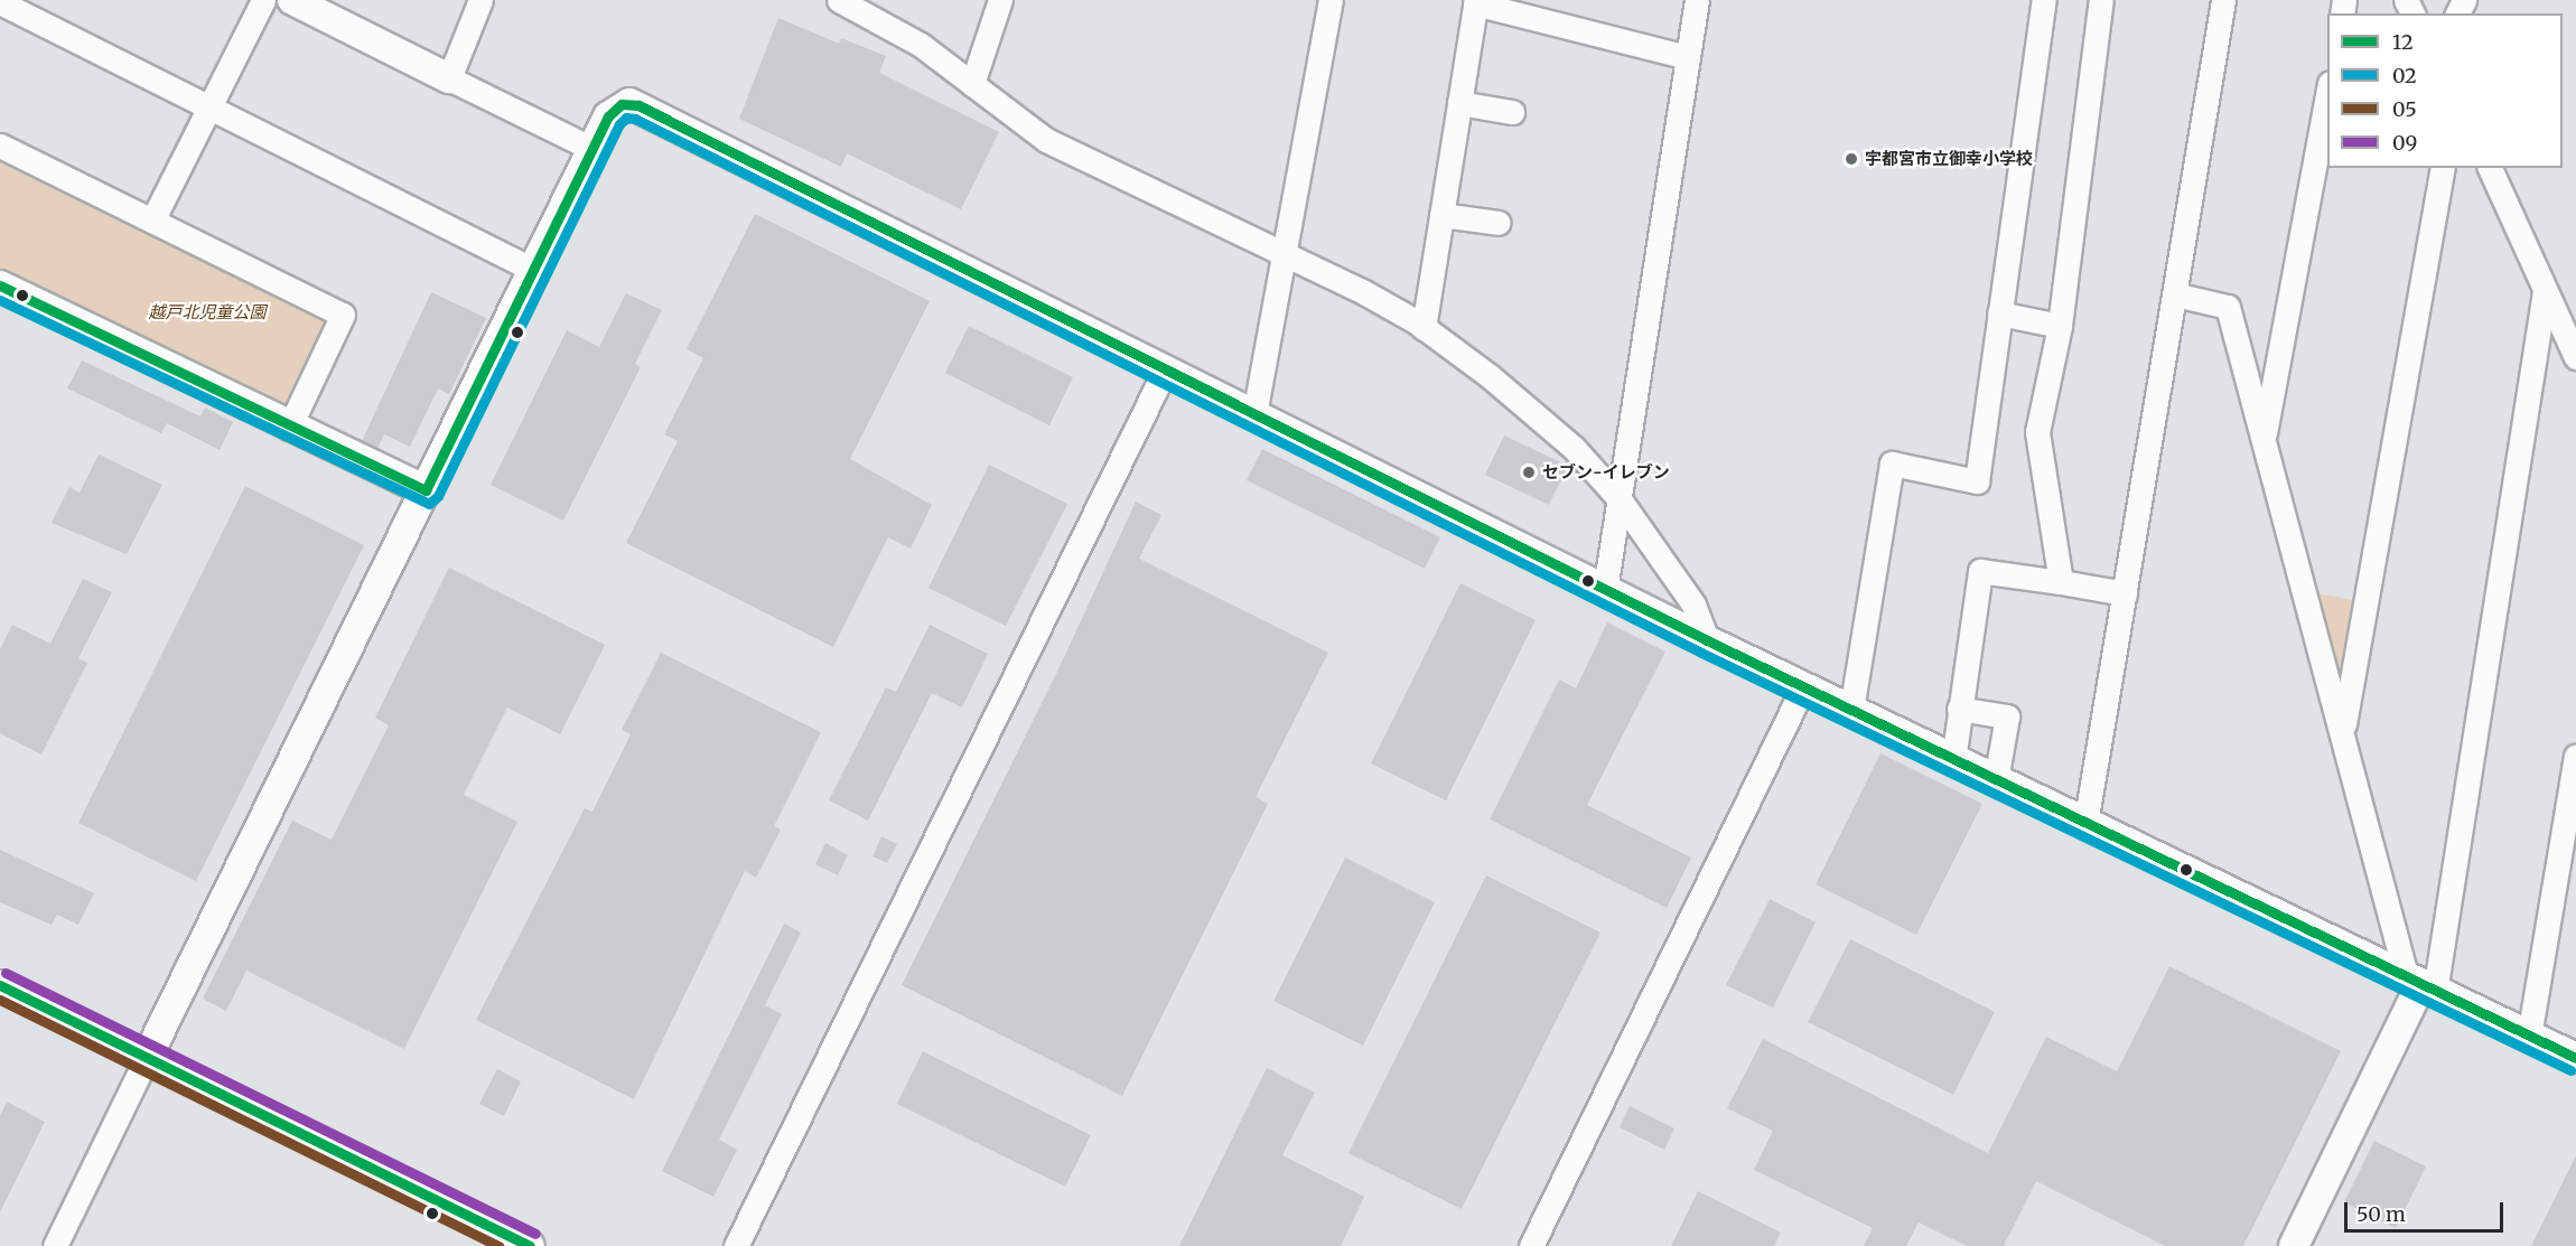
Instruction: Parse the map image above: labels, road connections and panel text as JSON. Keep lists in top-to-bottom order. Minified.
{"parks":["越戸北児童公園"],"places":["宇都宮市立御幸小学校","セブン-イレブン"],"lines":["transit line 12","transit line 02","transit line 09","transit line 05"],"legend":["12","02","05","09"],"scale_bar":"50 m"}
